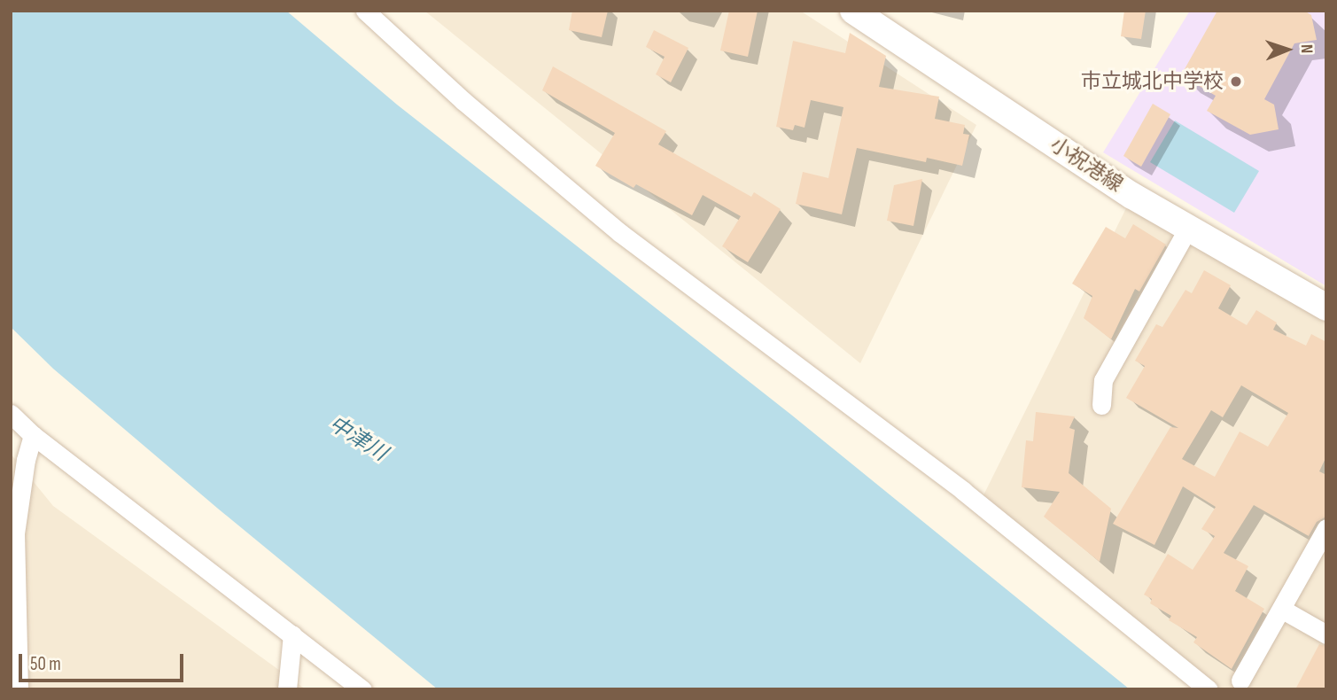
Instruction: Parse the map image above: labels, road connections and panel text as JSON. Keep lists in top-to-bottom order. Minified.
{"streets":{"main road":["小祝港線"]},"water":["中津川"],"places":["市立城北中学校"],"scale_bar":"50 m","north":"right"}
